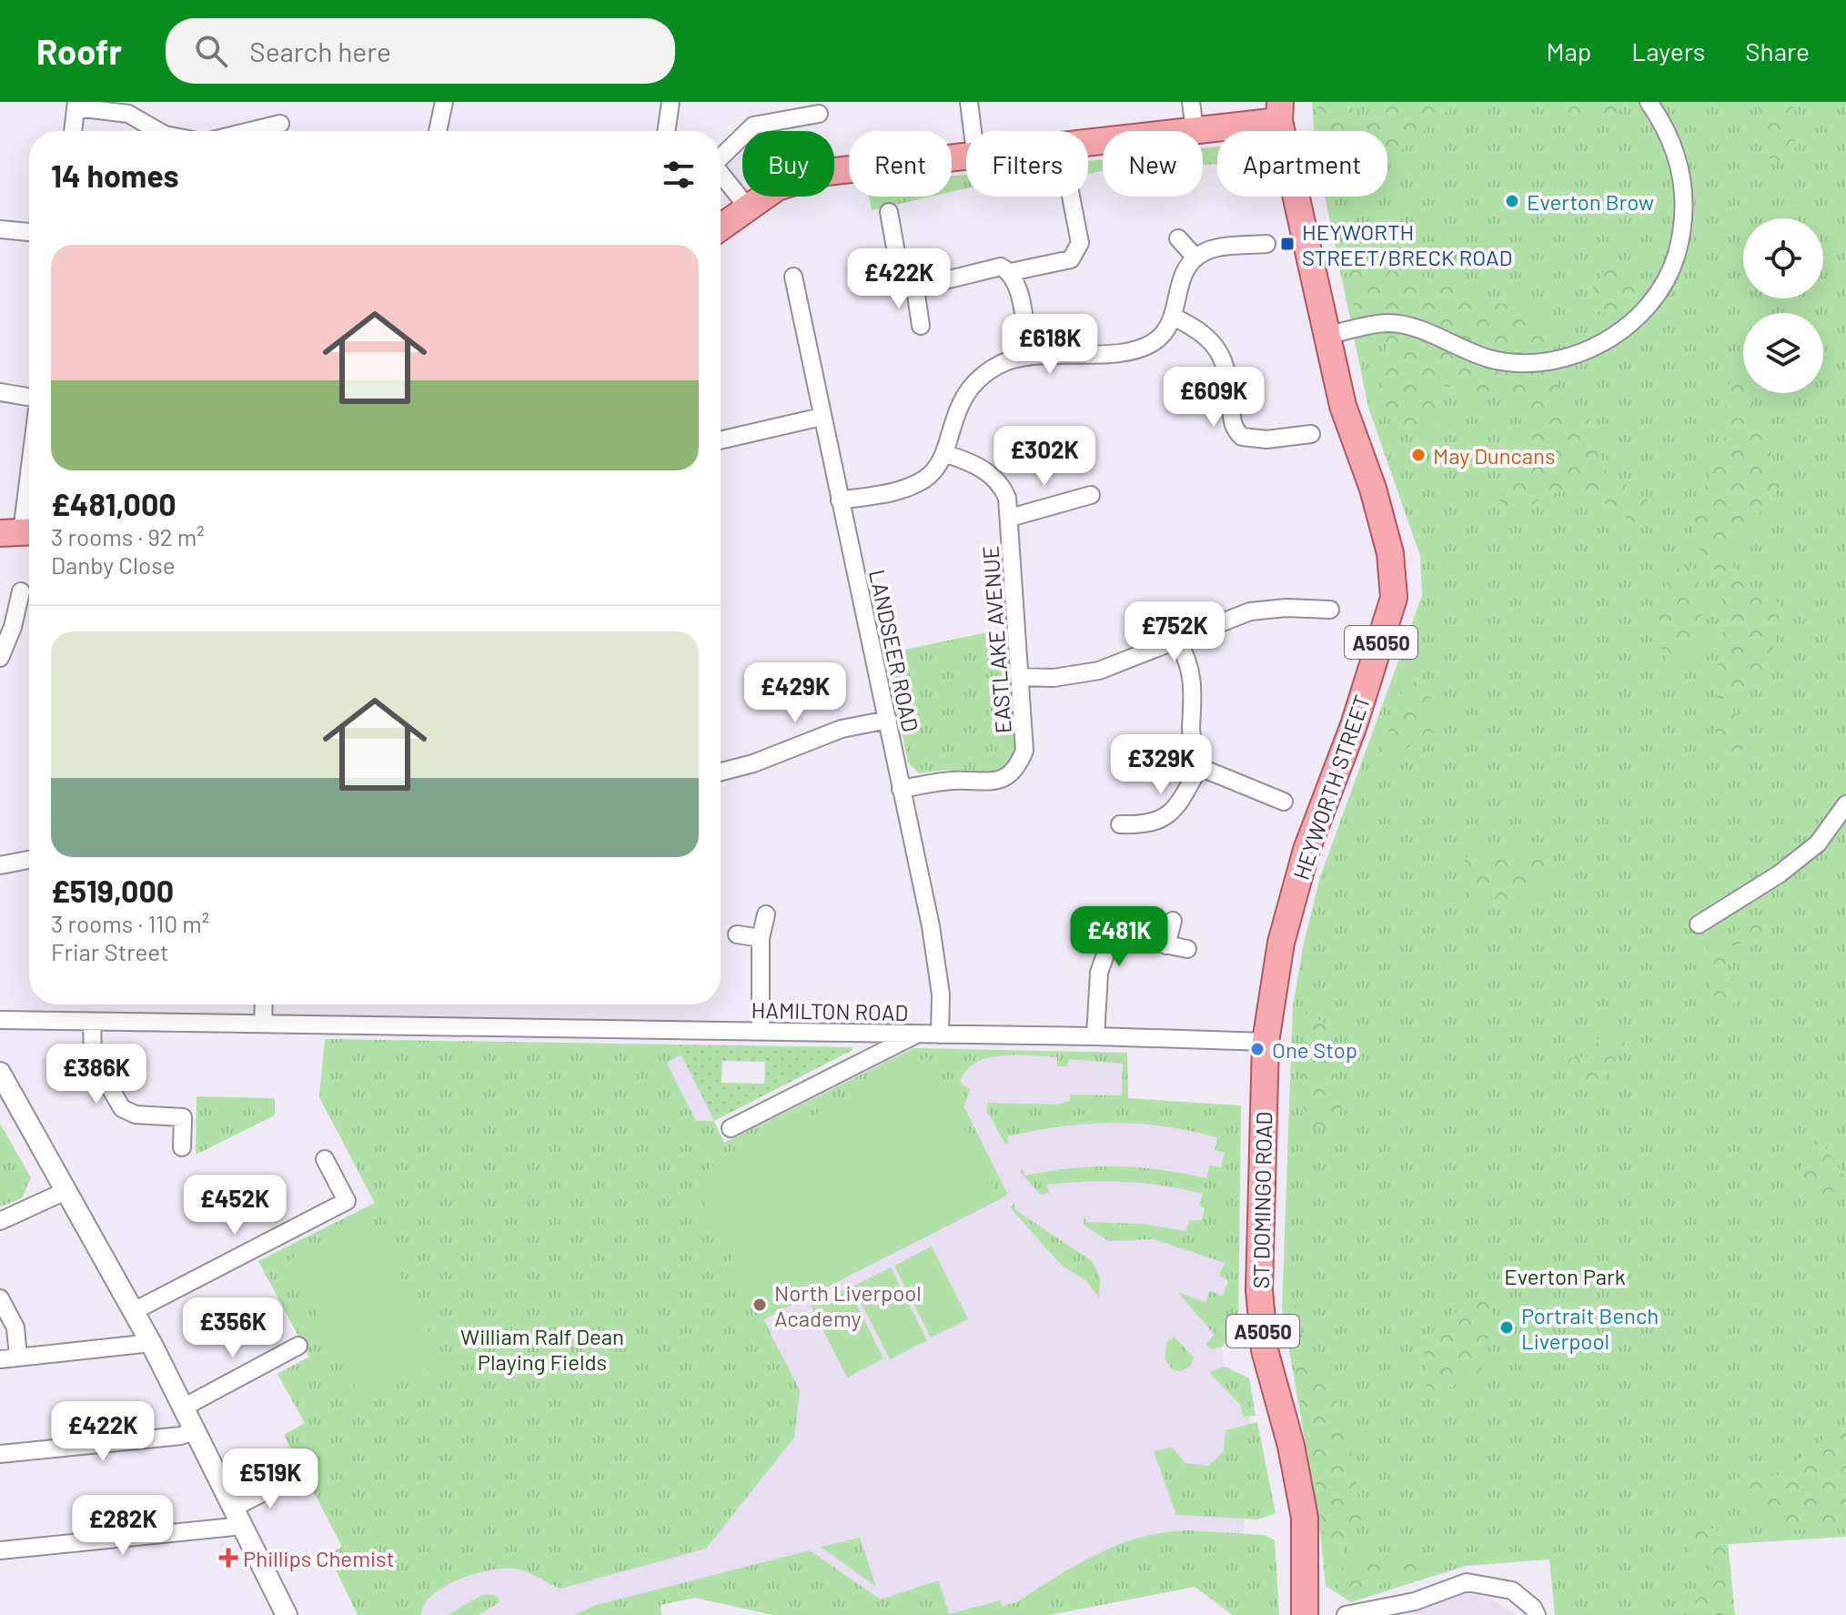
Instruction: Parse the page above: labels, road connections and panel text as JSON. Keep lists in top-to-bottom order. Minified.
{"streets":{"main road":["A5050","HEYWORTH STREET","ST DOMINGO ROAD"],"street":["EASTLAKE AVENUE","LANDSEER ROAD","HAMILTON ROAD"]},"crossings":[["EASTLAKE AVENUE","LANDSEER ROAD"],["LANDSEER ROAD","HAMILTON ROAD"],["HEYWORTH STREET","HAMILTON ROAD"],["HEYWORTH STREET","ST DOMINGO ROAD"],["HAMILTON ROAD","ST DOMINGO ROAD"]],"parks":["Everton Park","William Ralf Dean Playing Fields"],"places":{"other":["Everton Brow","May Duncans","One Stop","North Liverpool Academy","Portrait Bench Liverpool"],"transit":["HEYWORTH STREET/BRECK ROAD"],"health":["Phillips Chemist"]},"page":{"header":"Roofr","search":"Search here","nav":["Map","Layers","Share"],"chip":["Buy","Rent","Filters","New","Apartment"],"heading":"14 homes","list":[{"name":"£481,000","note":"3 rooms · 92 m² · Danby Close"},{"name":"£519,000","note":"3 rooms · 110 m² · Friar Street"}],"price":["£422K","£618K","£609K","£302K","£752K","£429K","£329K","£481K","£386K","£452K","£356K","£422K","£519K","£282K"]}}
